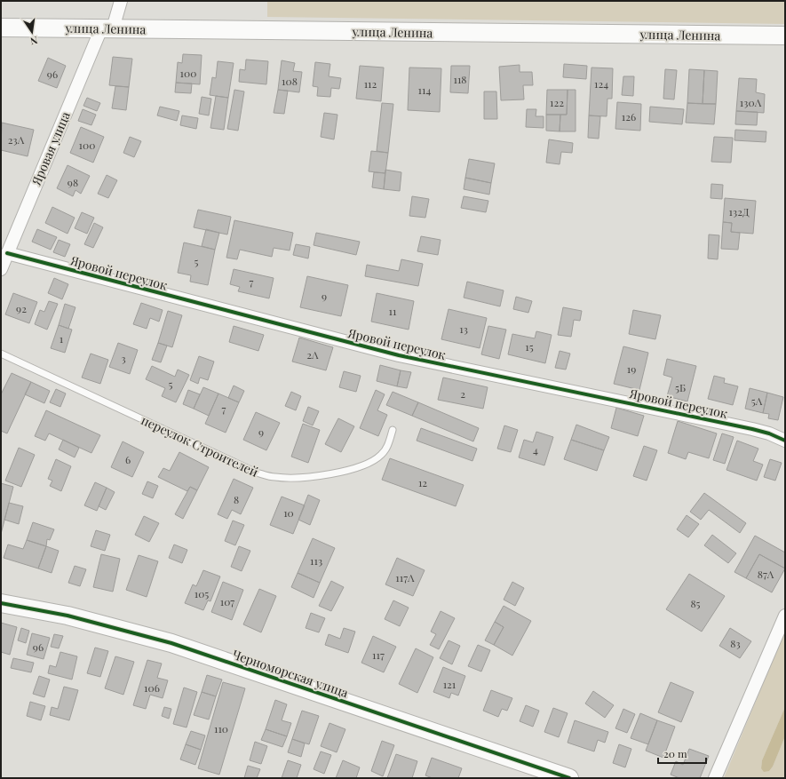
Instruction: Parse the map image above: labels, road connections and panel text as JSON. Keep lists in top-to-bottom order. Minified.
{"streets":{"main road":["улица Ленина","Черноморская улица"],"street":["Яровая улица","Яровой переулок"],"lane":["переулок Строителей"]},"crossings":[["улица Ленина","Яровая улица"],["Яровая улица","Яровой переулок"]],"house_numbers":["100","96","118","108","112","124","114","122","130А","126","23А","100","98","132Д","5","7","9","92","11","13","1","15","2А","3","19","5","5Б","2","5А","7","9","4","6","12","8","10","113","87А","117А","105","107","85","83","96","117","121","106","110"],"scale_bar":"20 m","north":"bottom"}
